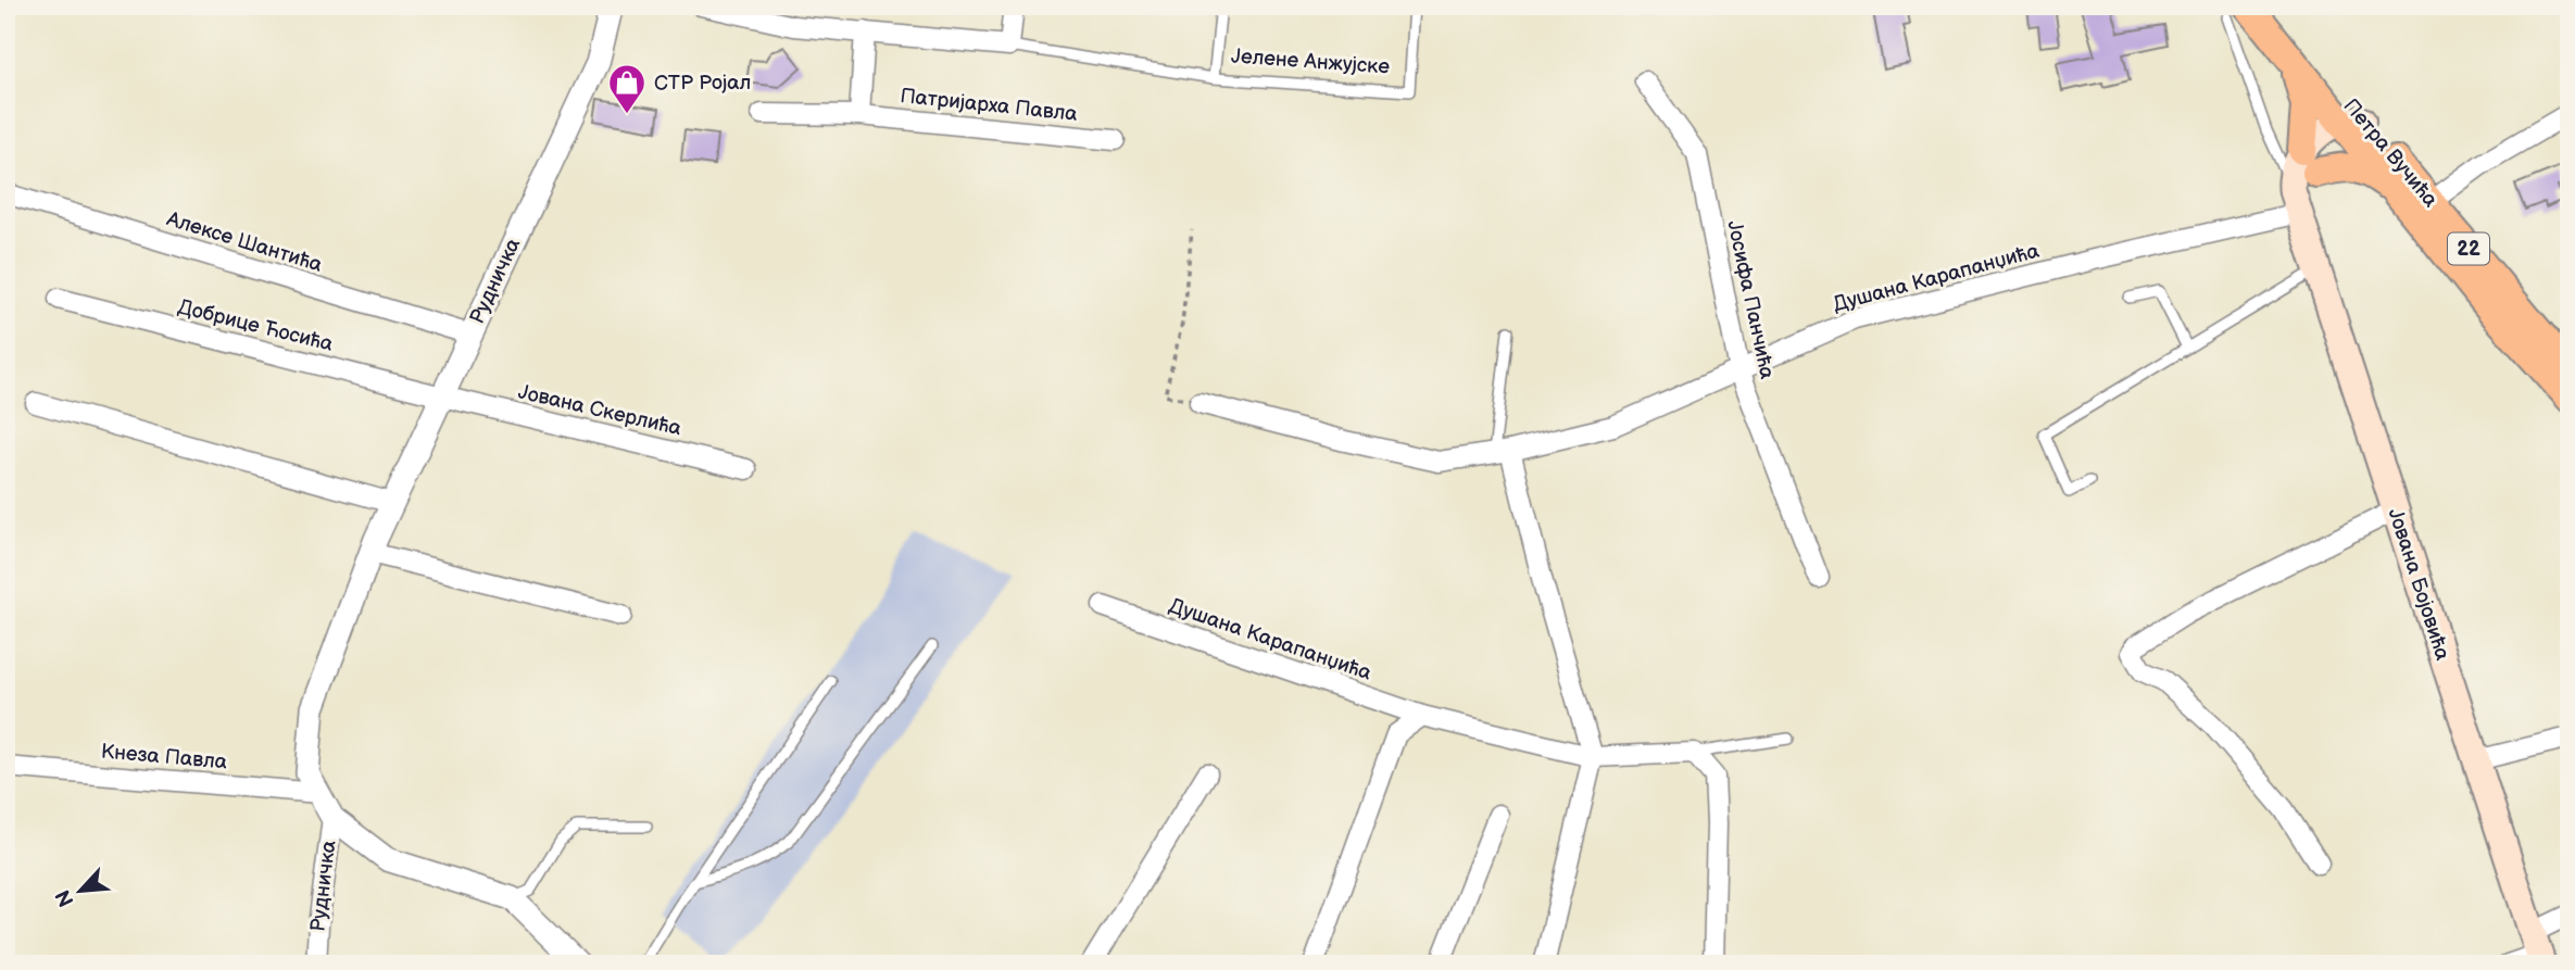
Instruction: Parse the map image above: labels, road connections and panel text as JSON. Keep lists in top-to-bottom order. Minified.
{"streets":{"main road":["Петра Вучића","22","Јована Бојовића"],"street":["Јелене Анжујске","Патријарха Павла","Алексе Шантића","Душана Карапанџића","Рудничка","Јосифа Панчића","Добрице Ћосића","Јована Скерлића","Кнеза Павла"]},"crossings":[["Петра Вучића","22"],["Алексе Шантића","Рудничка"],["Душана Карапанџића","Јосифа Панчића"],["Душана Карапанџића","Јована Бојовића"],["Рудничка","Добрице Ћосића"],["Рудничка","Јована Скерлића"],["Рудничка","Кнеза Павла"],["Добрице Ћосића","Јована Скерлића"]],"places":{"shop":["СТР Ројал"]},"north":"bottom left"}
